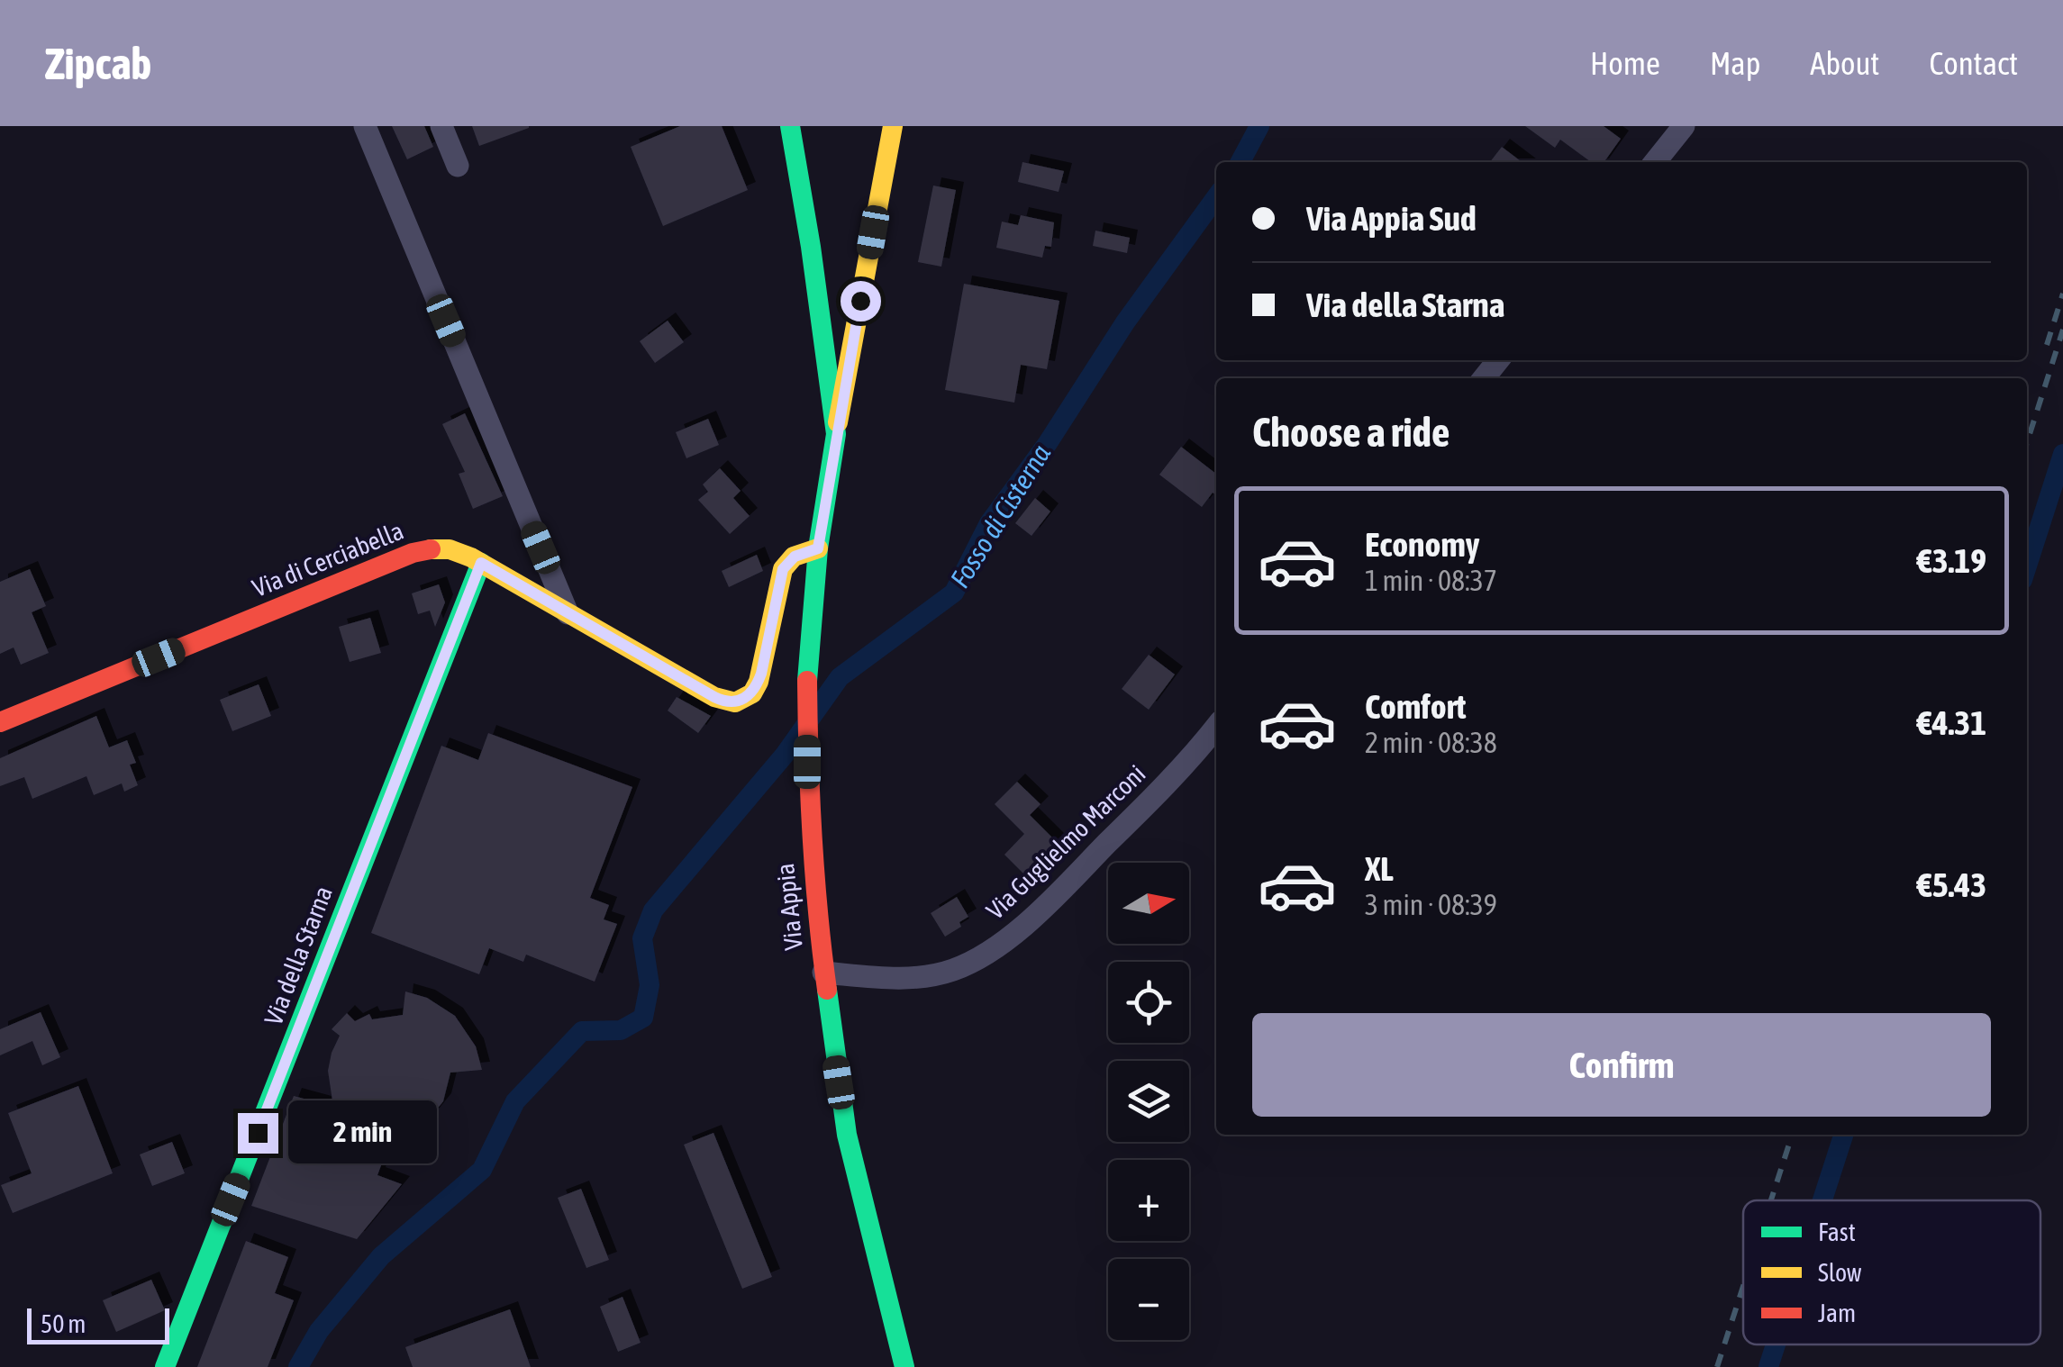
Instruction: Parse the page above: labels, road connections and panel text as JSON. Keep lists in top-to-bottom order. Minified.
{"streets":{"street":["Via di Cerciabella","Via Guglielmo Marconi","Via Appia","Via della Starna"]},"crossings":[["Via di Cerciabella","Via Appia"],["Via di Cerciabella","Via della Starna"],["Via Guglielmo Marconi","Via Appia"]],"water":["Fosso di Cisterna"],"legend":["Fast","Slow","Jam"],"scale_bar":"50 m","north":"right","page":{"header":"Zipcab","nav":["Home","Map","About","Contact"],"banner":["Via Appia Sud","Via della Starna"],"heading":"Choose a ride","list":[{"name":"Economy","note":"1 min · 08:37","value":"€3.19"},{"name":"Comfort","note":"2 min · 08:38","value":"€4.31"},{"name":"XL","note":"3 min · 08:39","value":"€5.43"}],"map_buttons":["+","−"],"buttons":"Confirm","bubble":"2 min","scale":"50 m"}}
